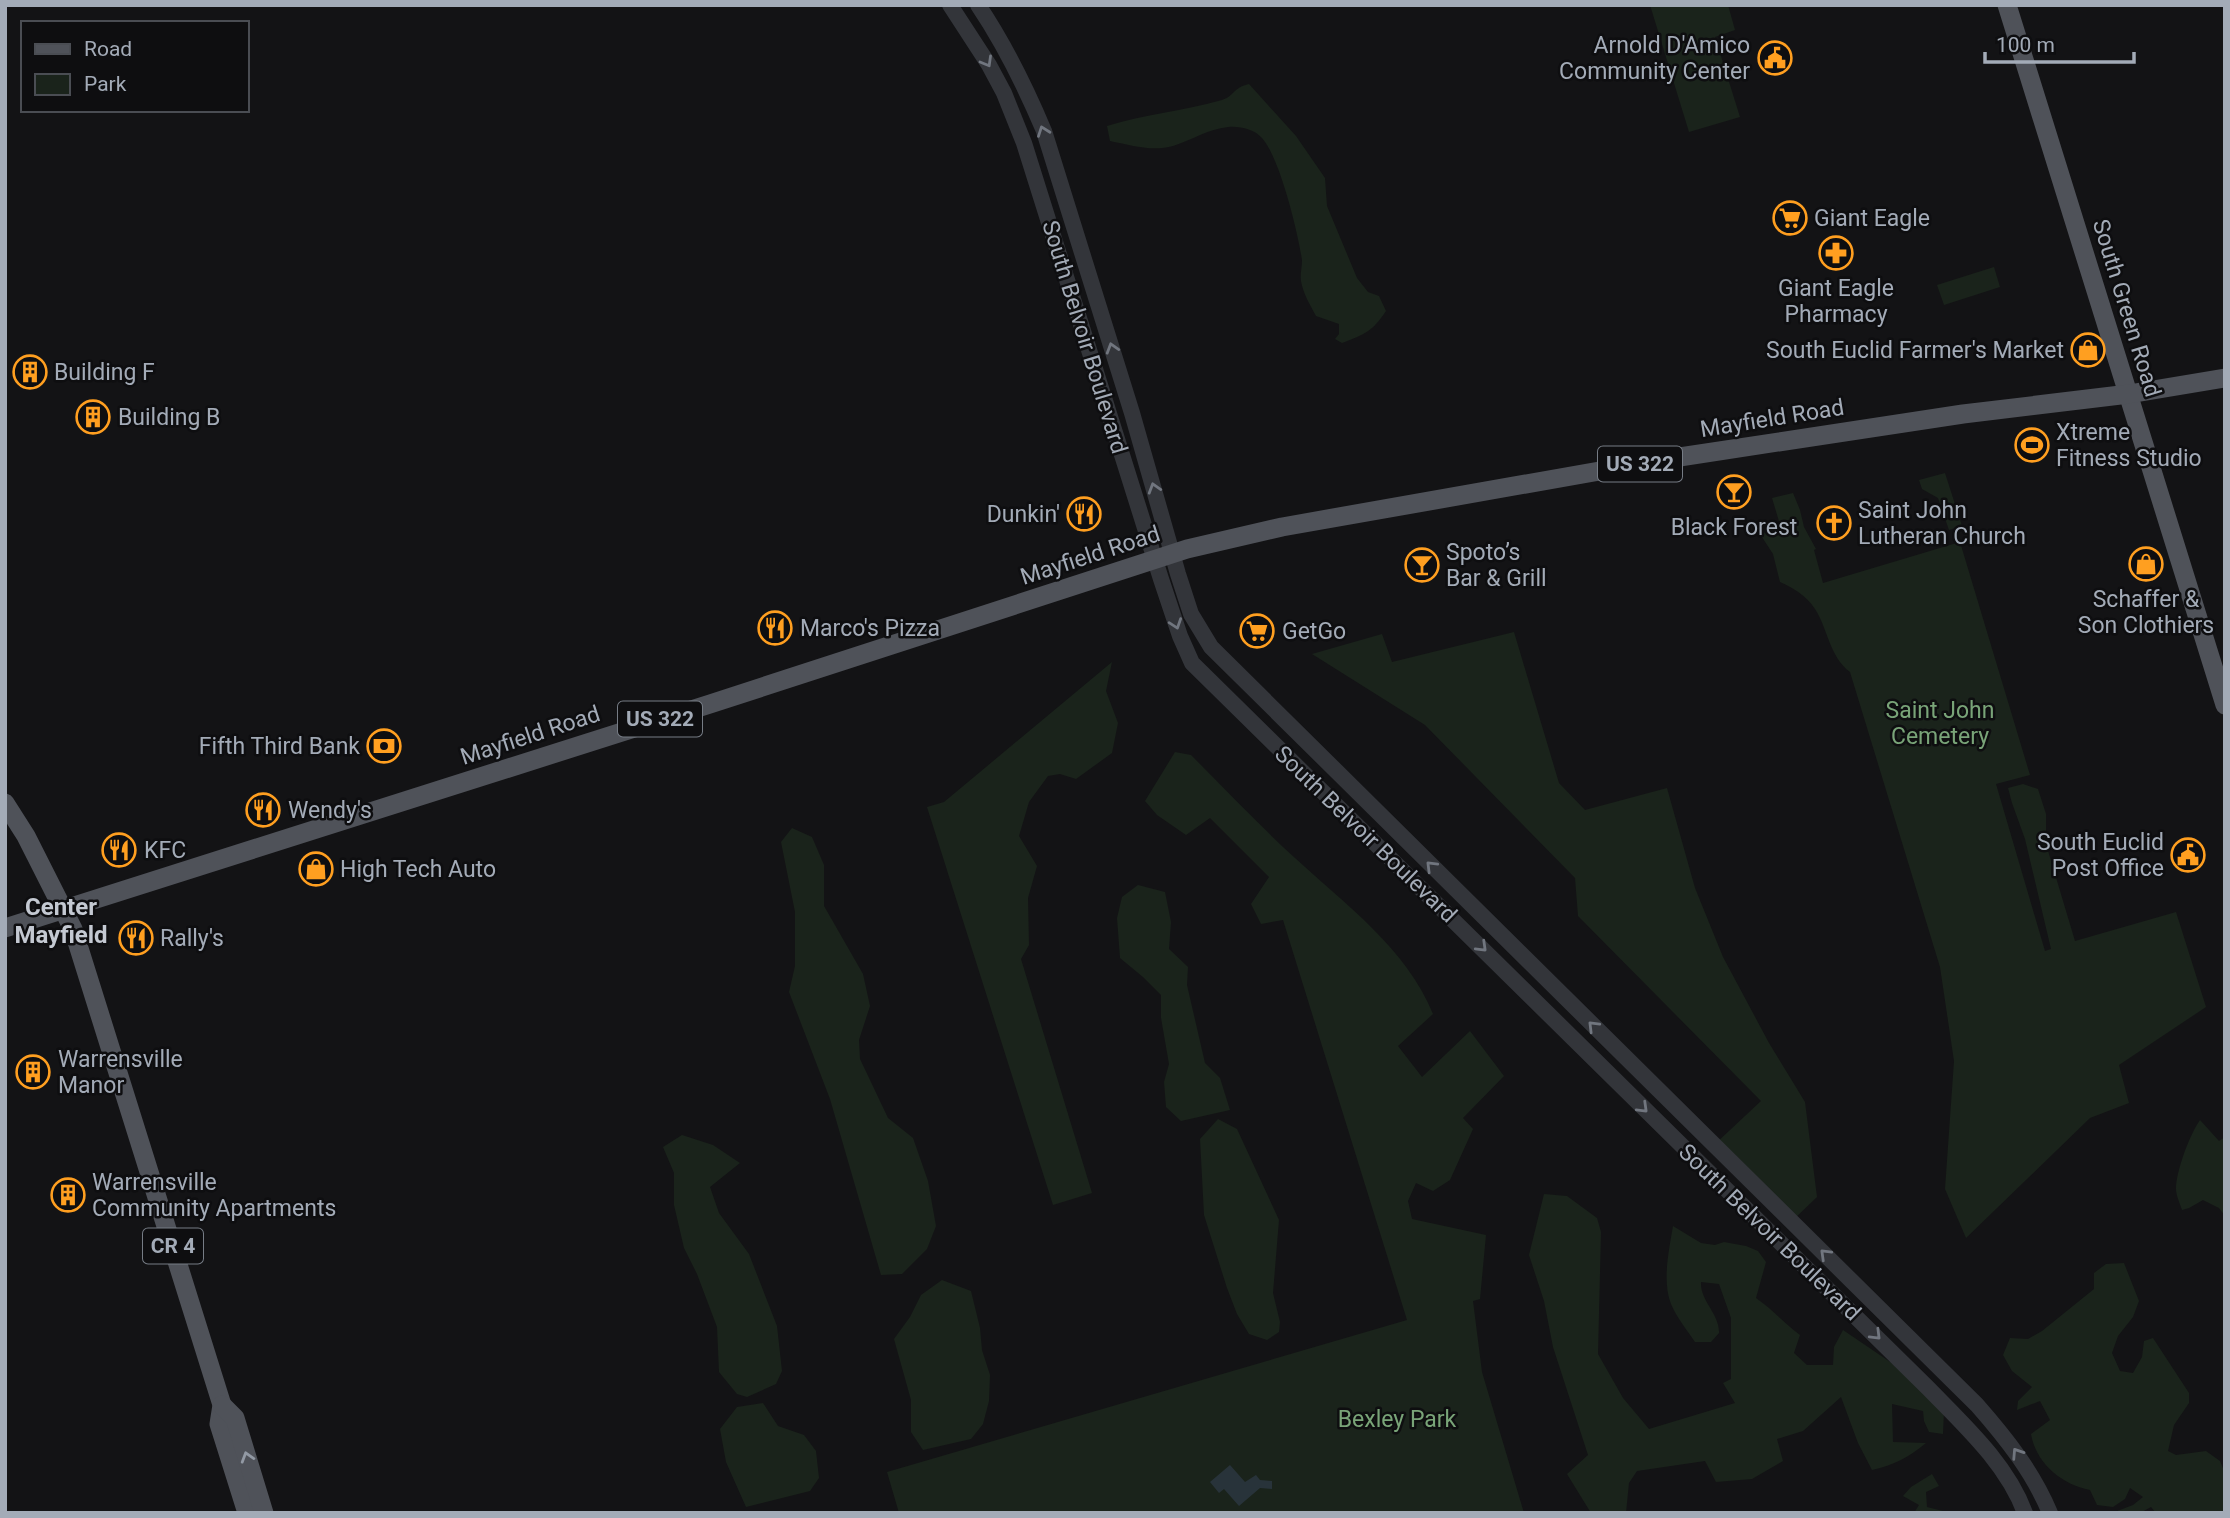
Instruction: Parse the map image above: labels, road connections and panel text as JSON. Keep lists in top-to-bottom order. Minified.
{"streets":{"main road":["South Green Road","Mayfield Road","US 322","CR 4"],"street":["South Belvoir Boulevard"]},"crossings":[["South Green Road","Mayfield Road"],["South Belvoir Boulevard","Mayfield Road"],["Mayfield Road","CR 4"]],"districts":["Center Mayfield"],"parks":["Saint John Cemetery","Bexley Park"],"places":{"public building":["Arnold D'Amico Community Center","South Euclid Post Office"],"supermarket":["Giant Eagle","GetGo"],"pharmacy":["Giant Eagle Pharmacy"],"shop":["South Euclid Farmer's Market","Schaffer & Son Clothiers","High Tech Auto"],"building":["Building F","Building B","Warrensville Manor","Warrensville Community Apartments"],"sports":["Xtreme Fitness Studio"],"bar":["Black Forest","Spoto’s Bar & Grill"],"restaurant":["Dunkin'","Marco's Pizza","Wendy's","KFC","Rally's"],"church":["Saint John Lutheran Church"],"bank":["Fifth Third Bank"]},"legend":["Road","Park"],"scale_bar":"100 m"}
